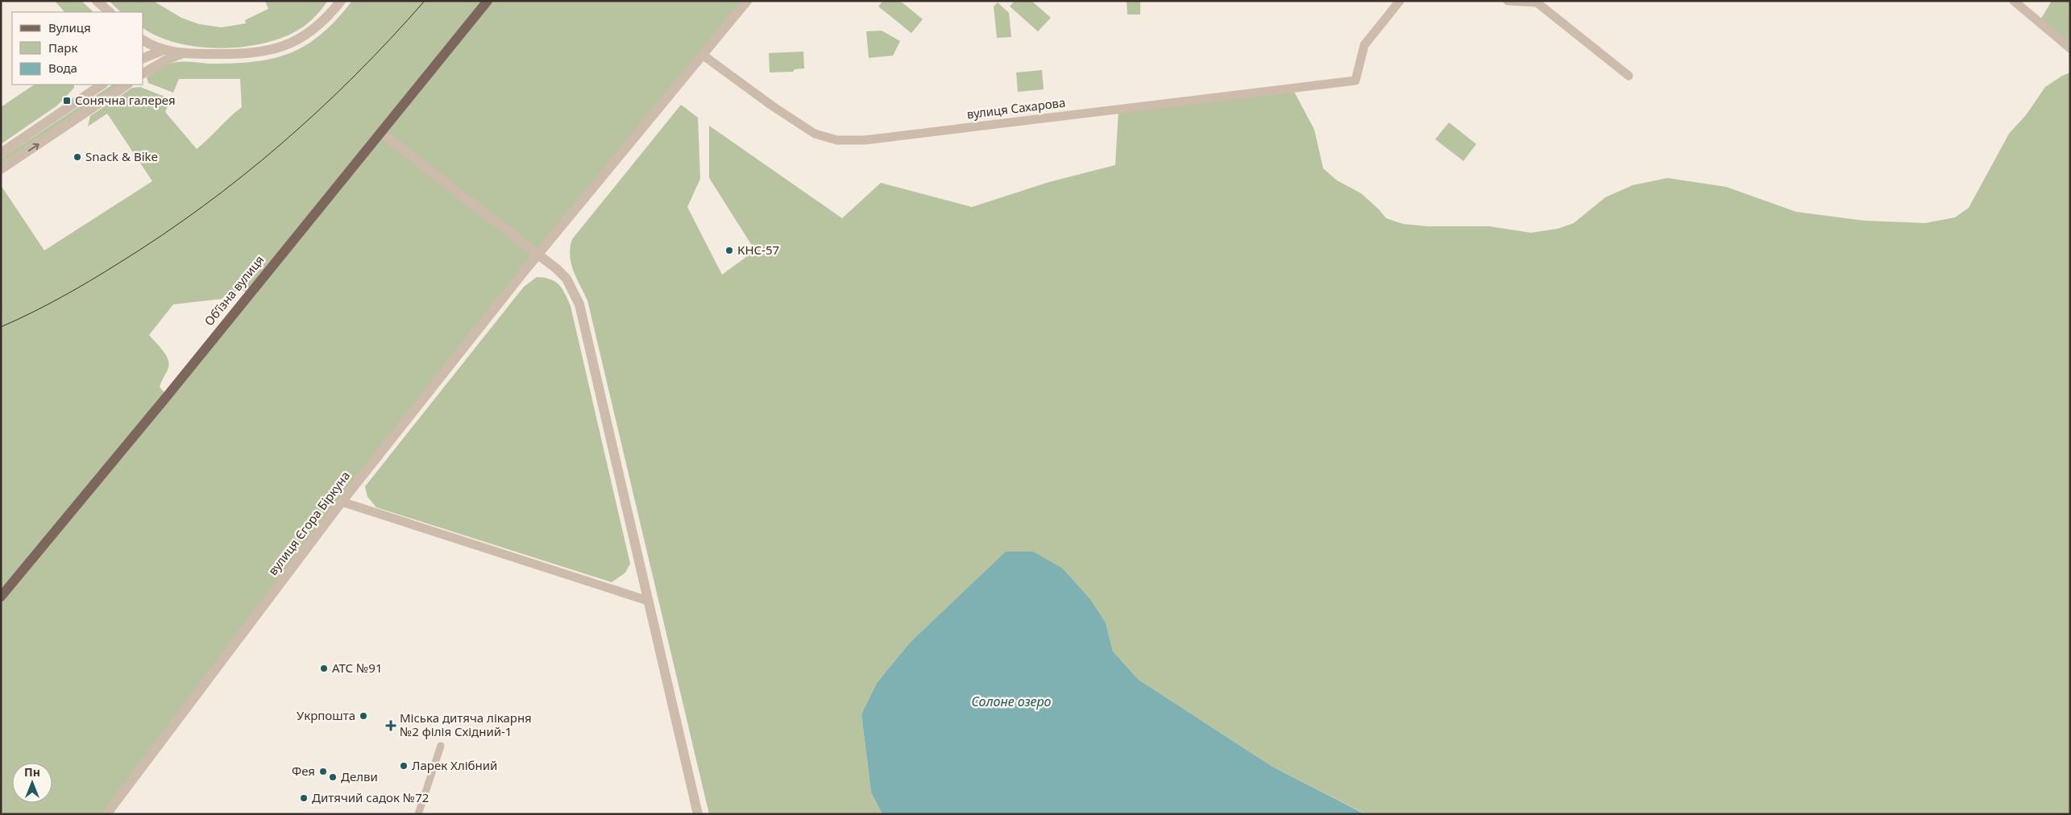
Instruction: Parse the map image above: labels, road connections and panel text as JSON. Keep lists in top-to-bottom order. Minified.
{"streets":{"main road":["Обʼїзна вулиця"],"street":["вулиця Сахарова","вулиця Єгора Біркуна"]},"crossings":[["вулиця Сахарова","вулиця Єгора Біркуна"]],"water":["Солоне озеро"],"places":{"transit":["Сонячна галерея"],"other":["Snack & Bike","КНС-57","АТС №91","Укрпошта","Ларек Хлібний","Фея","Делви","Дитячий садок №72"],"health":["Міська дитяча лікарня №2 філія Східний-1"]},"legend":["Вулиця","Парк","Вода"],"north":"top"}
